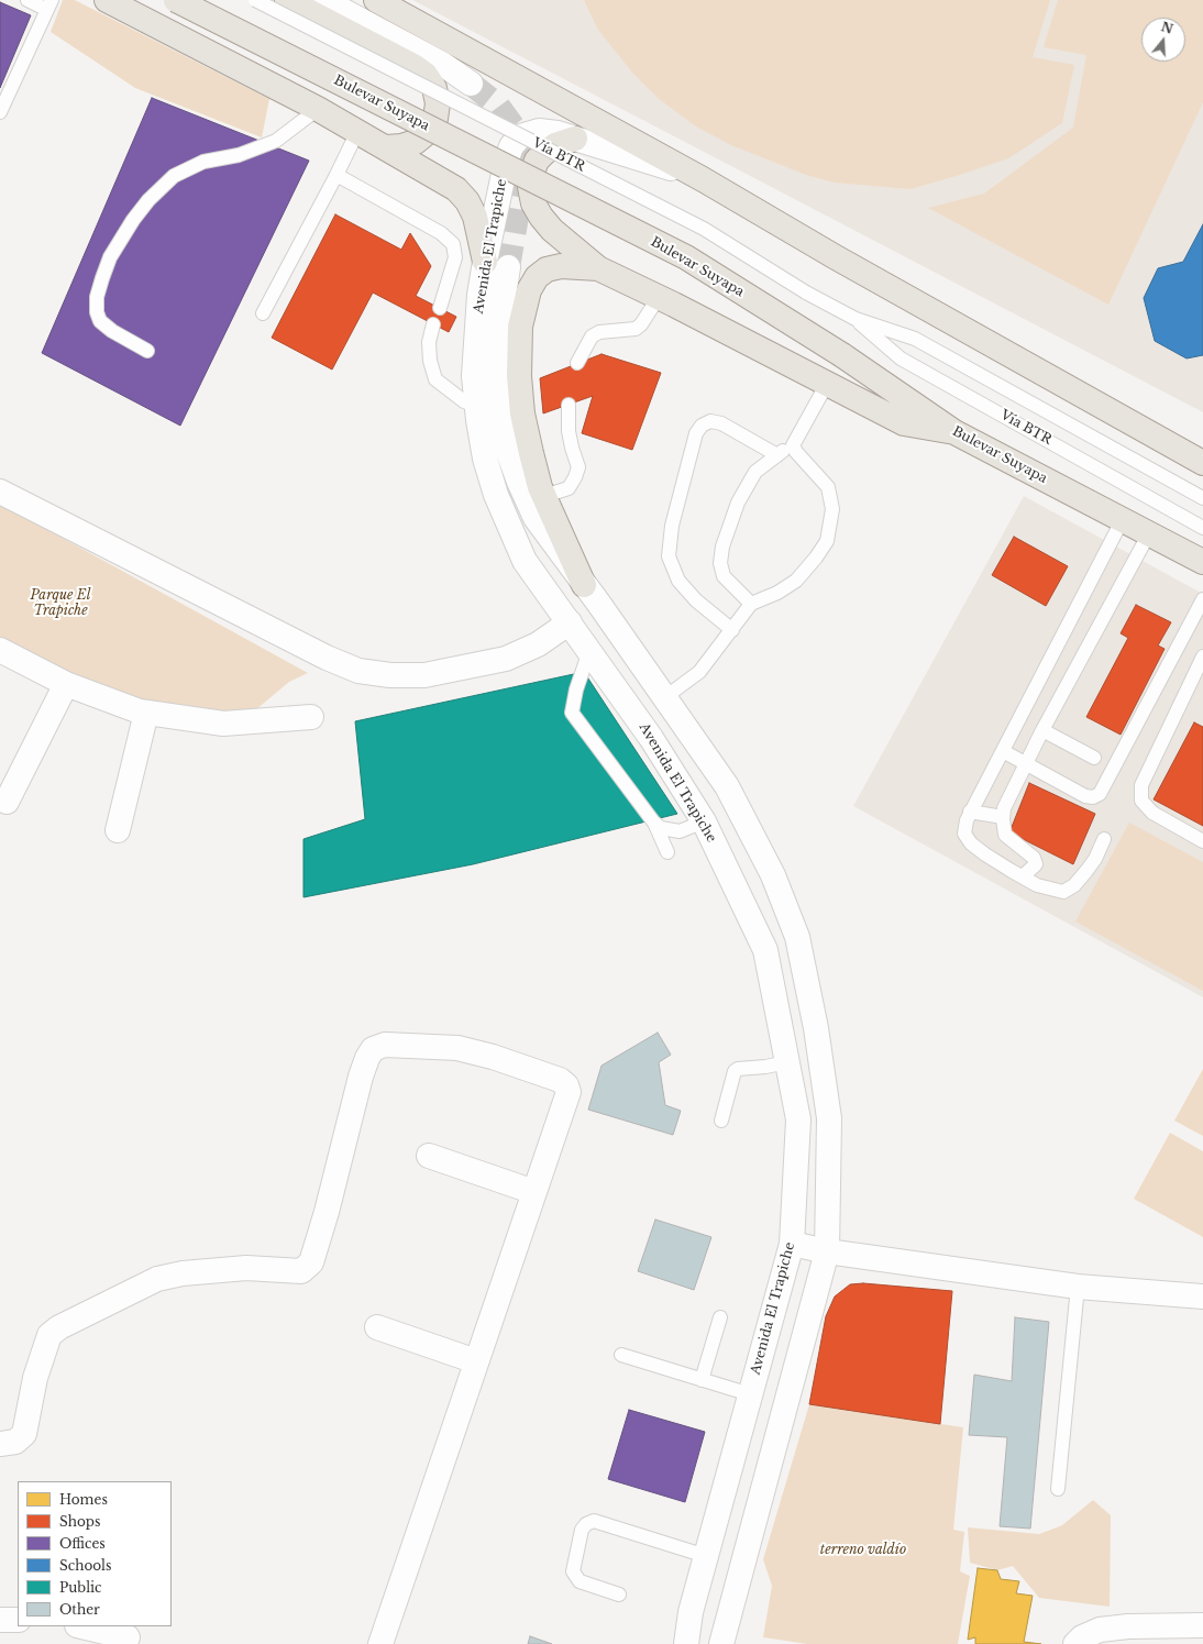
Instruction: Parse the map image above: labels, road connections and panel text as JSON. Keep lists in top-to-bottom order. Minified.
{"streets":{"main road":["Bulevar Suyapa","Avenida El Trapiche"],"lane":["Vía BTR"]},"parks":["Parque El Trapiche","terreno valdío"],"legend":["Homes","Shops","Offices","Schools","Public","Other"],"north":"top"}
